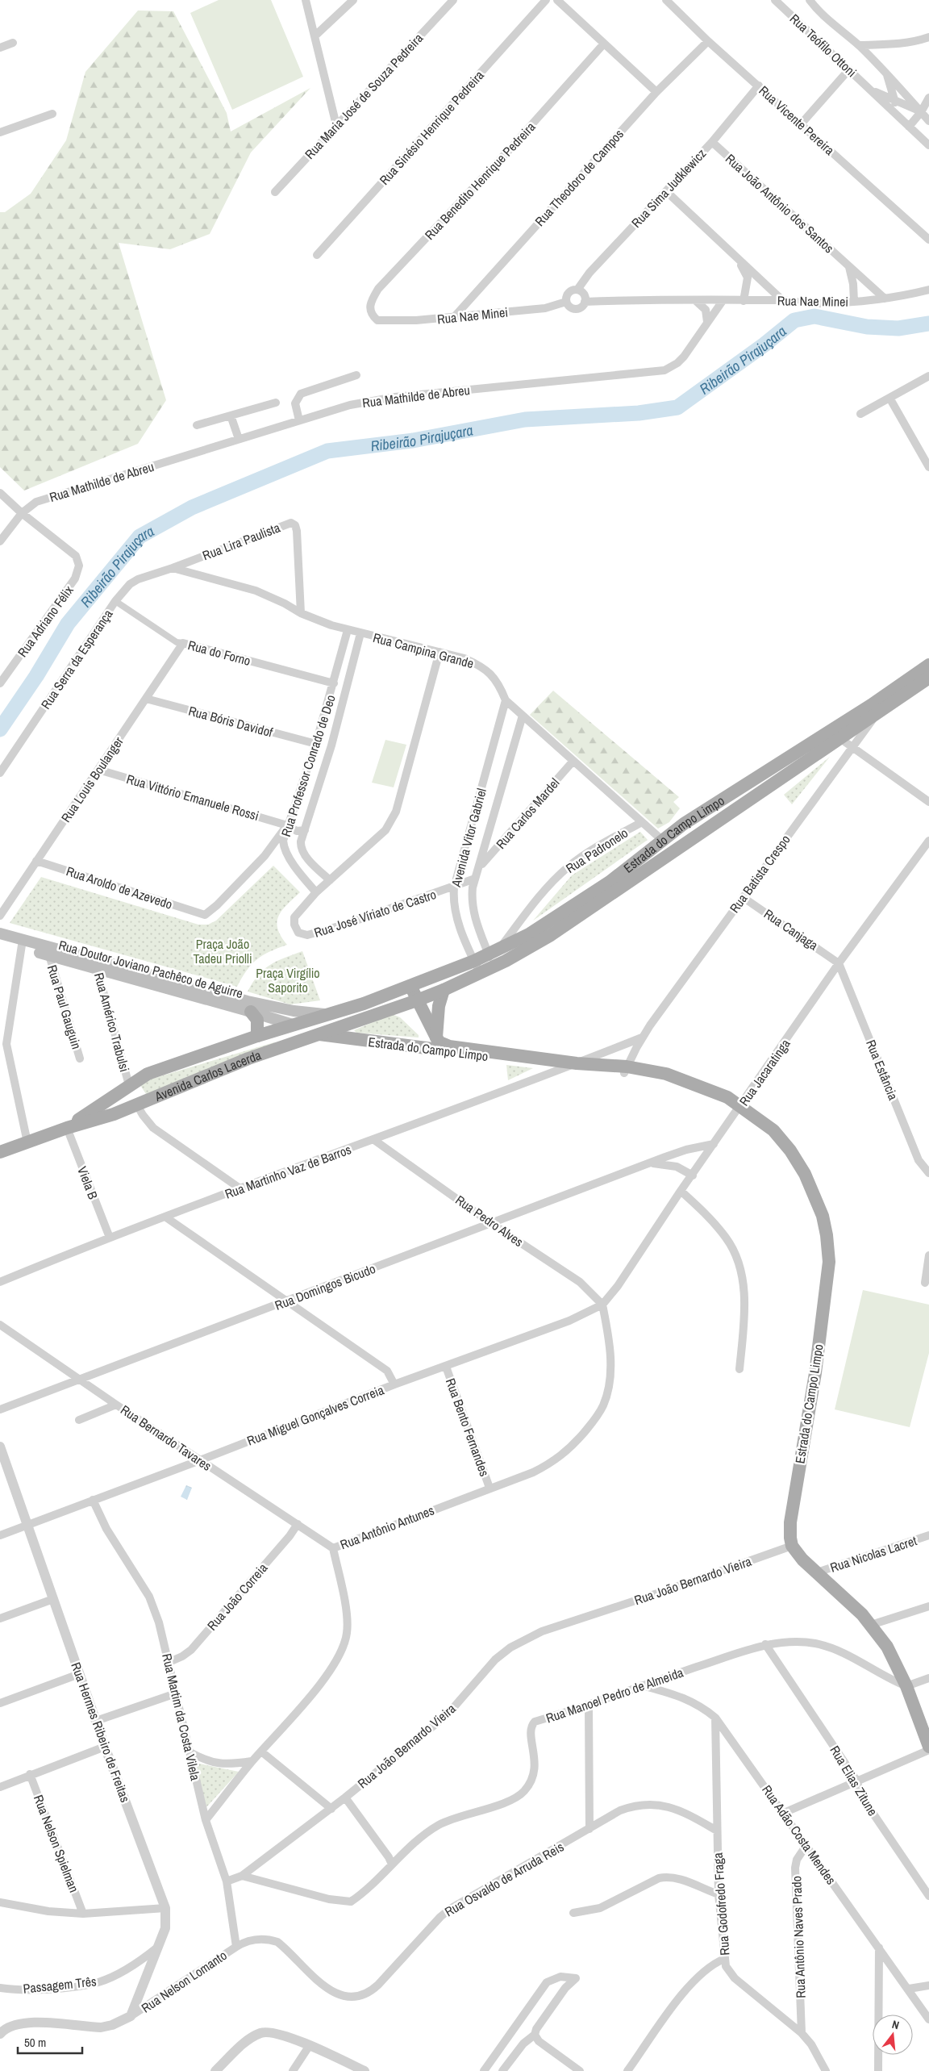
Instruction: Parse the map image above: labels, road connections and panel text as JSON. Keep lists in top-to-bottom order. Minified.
{"streets":{"main road":["Estrada do Campo Limpo","Rua Doutor Joviano Pachêco de Aguirre","Avenida Carlos Lacerda"],"street":["Rua Teófilo Ottoni","Rua Maria José de Souza Pedreira","Rua Vicente Pereira","Rua Sinésio Henrique Pedreira","Rua Theodoro de Campos","Rua Benedito Henrique Pedreira","Rua Sima Judklewicz","Rua João Antônio dos Santos","Rua Nae Minei","Rua Mathilde de Abreu","Rua Lira Paulista","Rua Adriano Félix","Rua Campina Grande","Rua do Forno","Rua Serra da Esperança","Rua Bóris Davidof","Rua Professor Conrado de Deo","Rua Louis Boulanger","Rua Vittório Emanuele Rossi","Rua Carlos Mardel","Avenida Vitor Gabriel","Rua Padronelo","Rua Batista Crespo","Rua Aroldo de Azevedo","Rua José Víriato de Castro","Rua Canjaga","Rua Paul Gauguin","Rua Américo Trabulsi","Rua Estância","Rua Jacaratinga","Rua Martinho Vaz de Barros","Viela B","Rua Pedro Alves","Rua Domingos Bicudo","Rua Miguel Gonçalves Correia","Rua Bento Fernandes","Rua Bernardo Tavares","Rua Antônio Antunes","Rua Nicolas Lacret","Rua João Bernardo Vieira","Rua João Correia","Rua Manoel Pedro de Almeida","Rua Martim da Costa Vilela","Rua Hermes Ribeiro de Freitas","Rua Elias Zitune","Rua Adão Costa Mendes","Rua Nelson Spielman","Rua Osvaldo de Arruda Reis","Rua Godofredo Fraga","Rua Antônio Naves Prado","Rua Nelson Lomanto","Passagem Três"]},"crossings":[["Rua Vicente Pereira","Rua Theodoro de Campos"],["Rua Vicente Pereira","Rua Sima Judklewicz"],["Rua Theodoro de Campos","Rua Nae Minei"],["Rua Benedito Henrique Pedreira","Rua Nae Minei"],["Rua Sima Judklewicz","Rua João Antônio dos Santos"],["Rua Sima Judklewicz","Rua Nae Minei"],["Rua João Antônio dos Santos","Rua Nae Minei"],["Rua Nae Minei","Rua Mathilde de Abreu"],["Rua Mathilde de Abreu","Rua Adriano Félix"],["Rua Lira Paulista","Rua Campina Grande"],["Rua Lira Paulista","Rua Serra da Esperança"],["Rua Campina Grande","Rua Serra da Esperança"],["Rua Campina Grande","Rua Professor Conrado de Deo"],["Rua Campina Grande","Rua Carlos Mardel"],["Rua Campina Grande","Estrada do Campo Limpo"],["Rua Campina Grande","Avenida Vitor Gabriel"],["Rua Campina Grande","Rua Padronelo"],["Rua do Forno","Rua Serra da Esperança"],["Rua do Forno","Rua Professor Conrado de Deo"],["Rua do Forno","Rua Louis Boulanger"],["Rua Bóris Davidof","Rua Professor Conrado de Deo"],["Rua Bóris Davidof","Rua Louis Boulanger"],["Rua Professor Conrado de Deo","Rua Vittório Emanuele Rossi"],["Rua Professor Conrado de Deo","Rua Aroldo de Azevedo"],["Rua Professor Conrado de Deo","Rua José Víriato de Castro"],["Rua Louis Boulanger","Rua Vittório Emanuele Rossi"],["Rua Louis Boulanger","Rua Aroldo de Azevedo"],["Rua Vittório Emanuele Rossi","Rua Aroldo de Azevedo"],["Rua Carlos Mardel","Avenida Vitor Gabriel"],["Estrada do Campo Limpo","Avenida Vitor Gabriel"],["Estrada do Campo Limpo","Rua Padronelo"],["Estrada do Campo Limpo","Rua Batista Crespo"],["Estrada do Campo Limpo","Rua Doutor Joviano Pachêco de Aguirre"],["Estrada do Campo Limpo","Rua Jacaratinga"],["Estrada do Campo Limpo","Avenida Carlos Lacerda"],["Estrada do Campo Limpo","Rua Martinho Vaz de Barros"],["Estrada do Campo Limpo","Rua João Bernardo Vieira"],["Avenida Vitor Gabriel","Rua Padronelo"],["Avenida Vitor Gabriel","Rua José Víriato de Castro"],["Rua Batista Crespo","Rua Canjaga"],["Rua Canjaga","Rua Estância"],["Rua Canjaga","Rua Jacaratinga"],["Rua Doutor Joviano Pachêco de Aguirre","Rua Paul Gauguin"],["Rua Doutor Joviano Pachêco de Aguirre","Rua Américo Trabulsi"],["Rua Doutor Joviano Pachêco de Aguirre","Avenida Carlos Lacerda"],["Rua Américo Trabulsi","Avenida Carlos Lacerda"],["Rua Estância","Rua Jacaratinga"],["Rua Jacaratinga","Rua Pedro Alves"],["Rua Jacaratinga","Rua Domingos Bicudo"],["Rua Jacaratinga","Rua Miguel Gonçalves Correia"],["Rua Jacaratinga","Rua Antônio Antunes"],["Avenida Carlos Lacerda","Viela B"],["Rua Martinho Vaz de Barros","Viela B"],["Rua Martinho Vaz de Barros","Rua Pedro Alves"],["Rua Pedro Alves","Rua Domingos Bicudo"],["Rua Pedro Alves","Rua Miguel Gonçalves Correia"],["Rua Pedro Alves","Rua Antônio Antunes"],["Rua Domingos Bicudo","Rua Bernardo Tavares"],["Rua Miguel Gonçalves Correia","Rua Bento Fernandes"],["Rua Miguel Gonçalves Correia","Rua Bernardo Tavares"],["Rua Miguel Gonçalves Correia","Rua Antônio Antunes"],["Rua Miguel Gonçalves Correia","Rua Martim da Costa Vilela"],["Rua Miguel Gonçalves Correia","Rua Hermes Ribeiro de Freitas"],["Rua Bento Fernandes","Rua Antônio Antunes"],["Rua Bernardo Tavares","Rua Antônio Antunes"],["Rua Bernardo Tavares","Rua João Correia"],["Rua Antônio Antunes","Rua Martim da Costa Vilela"],["Rua João Bernardo Vieira","Rua Manoel Pedro de Almeida"],["Rua João Bernardo Vieira","Rua Martim da Costa Vilela"],["Rua João Correia","Rua Martim da Costa Vilela"],["Rua Manoel Pedro de Almeida","Rua Elias Zitune"],["Rua Manoel Pedro de Almeida","Rua Adão Costa Mendes"],["Rua Martim da Costa Vilela","Rua Osvaldo de Arruda Reis"],["Rua Martim da Costa Vilela","Rua Nelson Lomanto"],["Rua Hermes Ribeiro de Freitas","Rua Nelson Lomanto"],["Rua Hermes Ribeiro de Freitas","Passagem Três"],["Rua Adão Costa Mendes","Rua Godofredo Fraga"],["Rua Adão Costa Mendes","Rua Antônio Naves Prado"],["Rua Osvaldo de Arruda Reis","Rua Godofredo Fraga"],["Rua Osvaldo de Arruda Reis","Rua Nelson Lomanto"],["Rua Godofredo Fraga","Rua Antônio Naves Prado"]],"water":["Ribeirão Pirajuçara"],"parks":["Praça João Tadeu Priolli","Praça Virgílio Saporito"],"scale_bar":"50 m","north":"top"}
